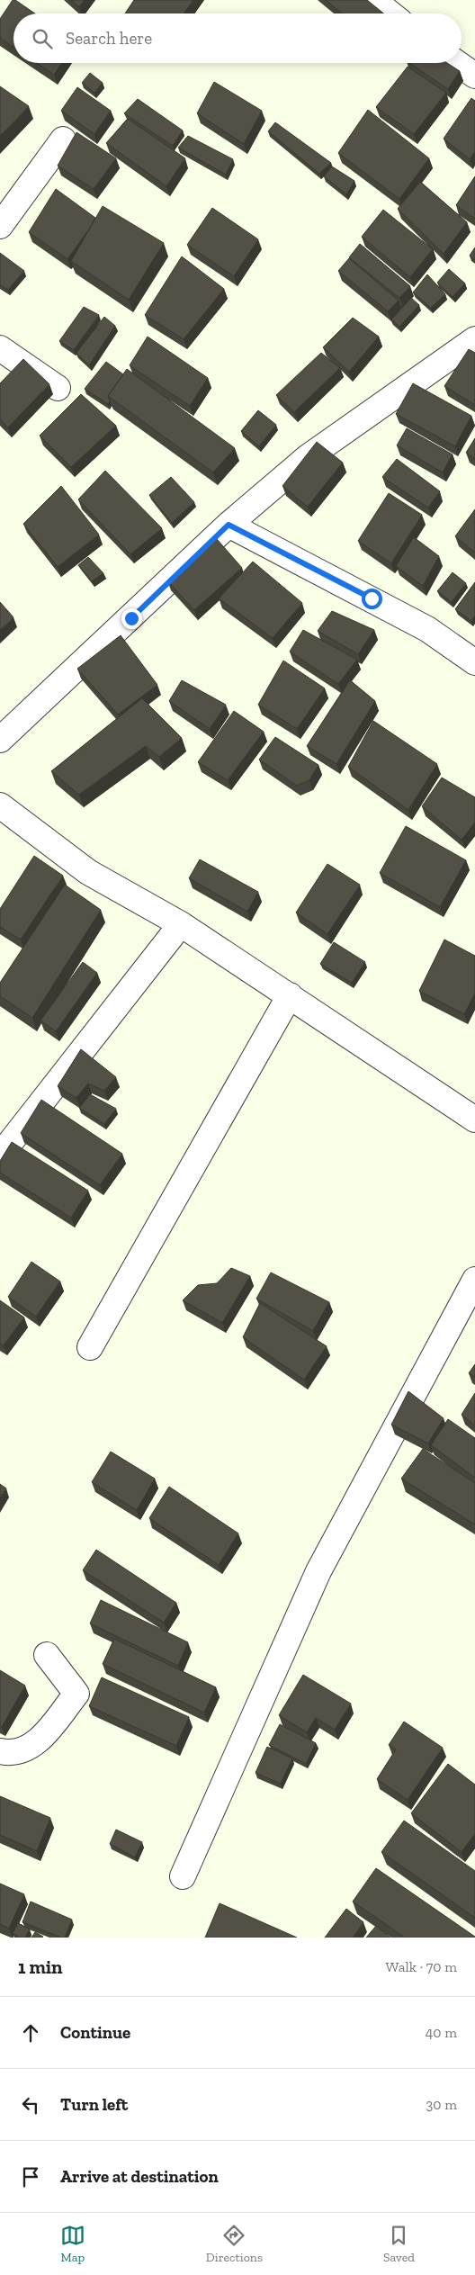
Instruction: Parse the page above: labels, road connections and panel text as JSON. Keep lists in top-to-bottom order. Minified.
{"page":{"search":"Search here","heading":["1 min","Walk · 70 m"],"list":[["Continue","40 m"],["Turn left","30 m"],"Arrive at destination"],"nav":["Map","Directions","Saved"]}}
